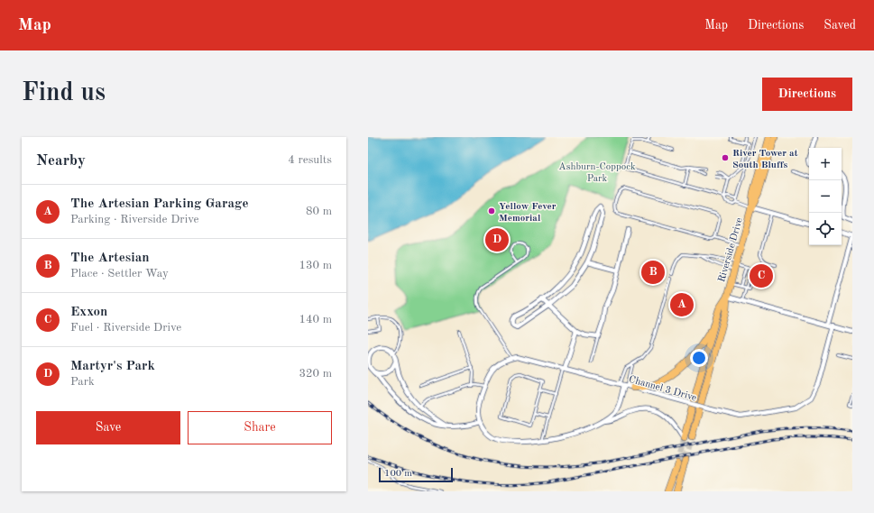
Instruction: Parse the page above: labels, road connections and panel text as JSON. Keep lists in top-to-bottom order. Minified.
{"streets":{"main road":["Riverside Drive"],"street":["Channel 3 Drive"]},"parks":["Ashburn-Coppock Park"],"places":["River Tower at South Bluffs","Yellow Fever Memorial"],"scale_bar":"100 m","page":{"header":"Map","nav":["Map","Directions","Saved"],"buttons":["Directions",["Save","Share"]],"title":"Find us","heading":["Nearby","4 results"],"map_buttons":["+","−"],"list":[{"mark":"A","name":"The Artesian Parking Garage","note":"Parking · Riverside Drive","value":"80 m"},{"mark":"B","name":"The Artesian","note":"Place · Settler Way","value":"130 m"},{"mark":"C","name":"Exxon","note":"Fuel · Riverside Drive","value":"140 m"},{"mark":"D","name":"Martyr's Park","note":"Park","value":"320 m"}],"pins":["D","B","C","A"],"scale":"100 m"}}
